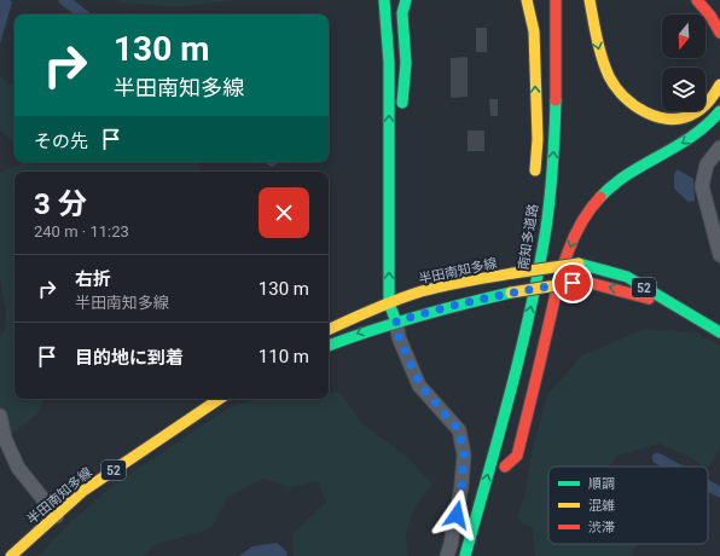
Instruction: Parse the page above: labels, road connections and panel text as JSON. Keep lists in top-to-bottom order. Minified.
{"streets":{"main road":["南知多道路","半田南知多線","52"]},"legend":["順調","混雑","渋滞"],"north":"bottom","page":{"turn":["130 m","半田南知多線"],"then":"その先","heading":["3 分","240 m · 11:23"],"list":[{"name":"右折","note":"半田南知多線","value":"130 m"},{"name":"目的地に到着","value":"110 m"}]}}
